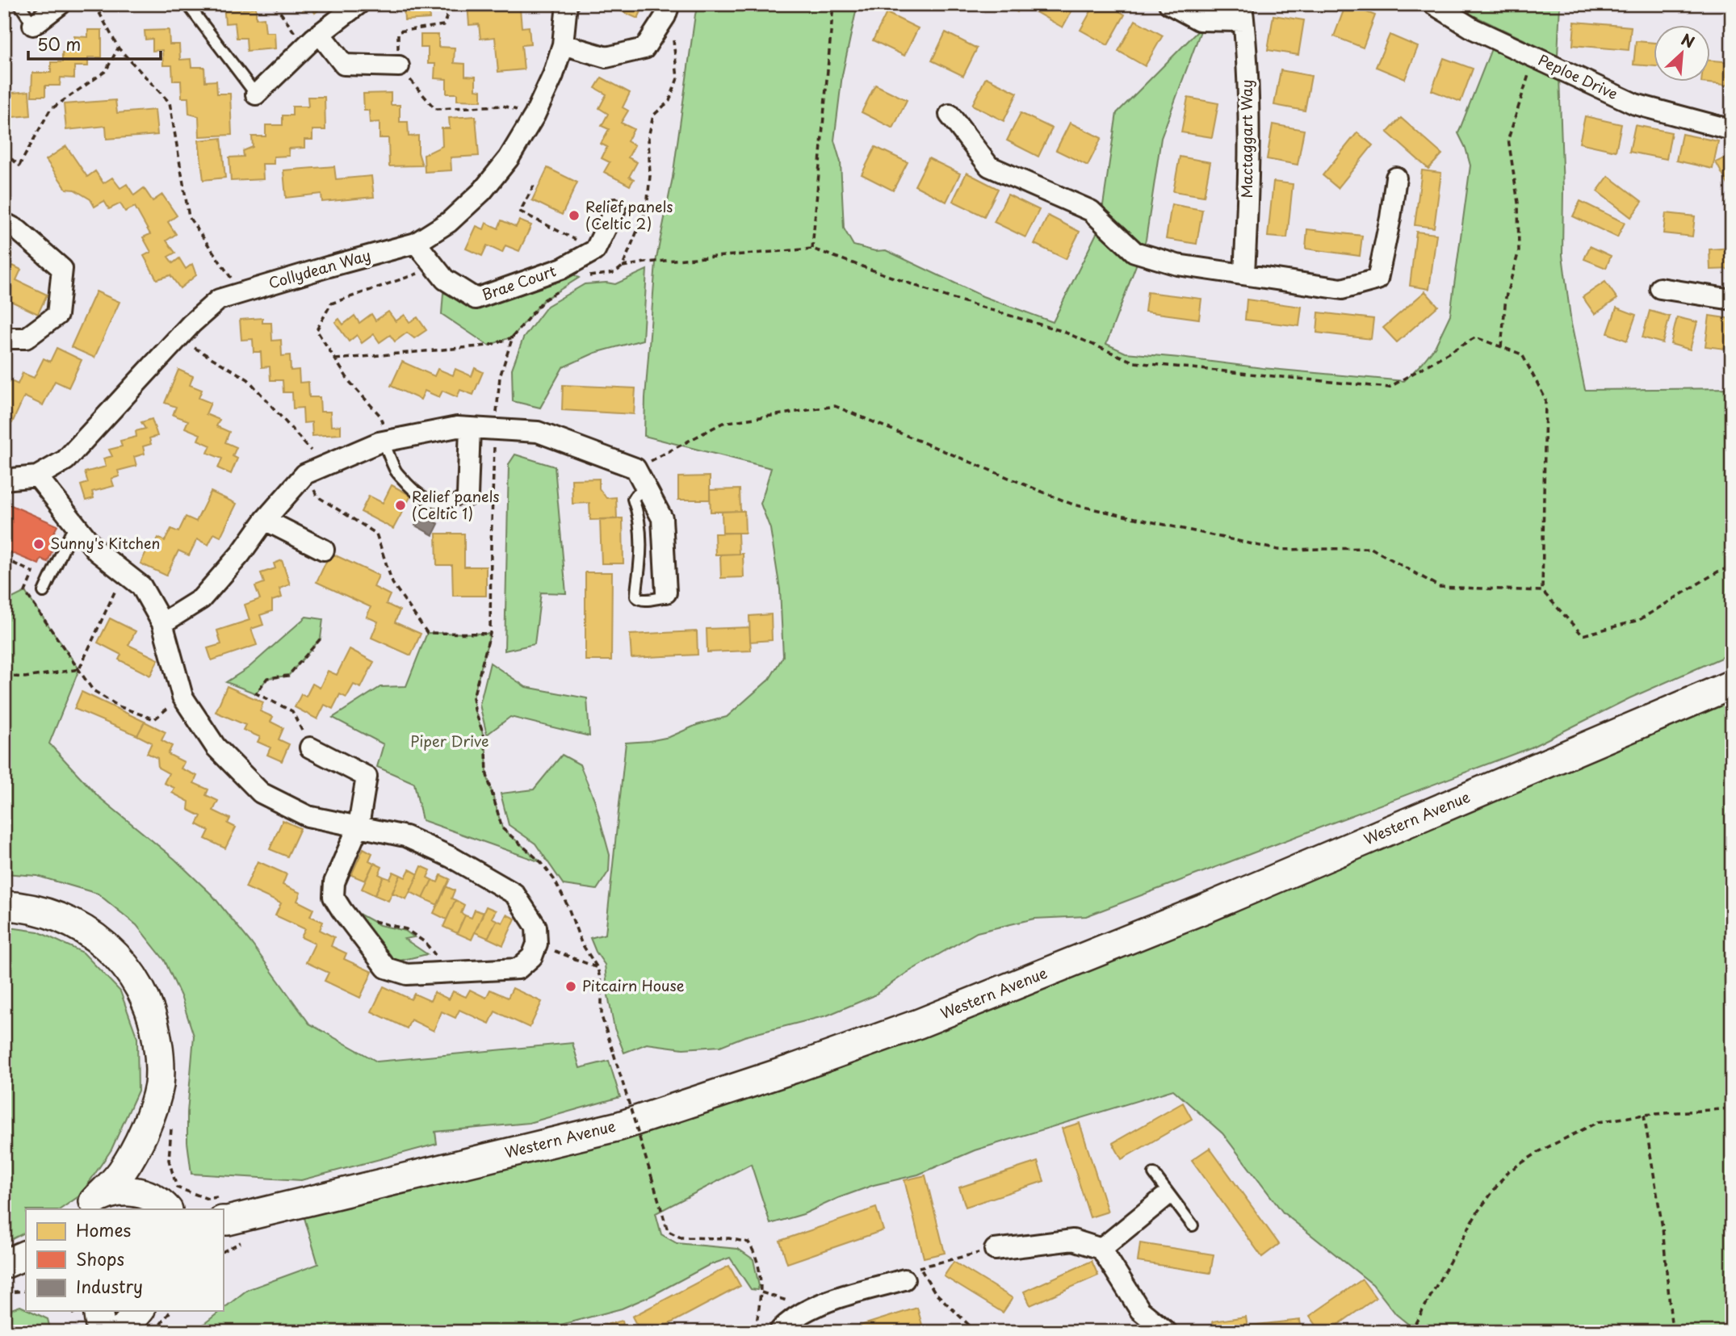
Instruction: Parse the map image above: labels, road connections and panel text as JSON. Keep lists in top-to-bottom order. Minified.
{"streets":{"main road":["Western Avenue"],"street":["Peploe Drive","Mactaggart Way","Collydean Way","Brae Court"]},"crossings":[["Collydean Way","Brae Court"]],"parks":["Piper Drive"],"places":["Relief panels (Celtic 2)","Relief panels (Celtic 1)","Sunny's Kitchen","Pitcairn House"],"legend":["Homes","Shops","Industry"],"scale_bar":"50 m","north":"top right"}
